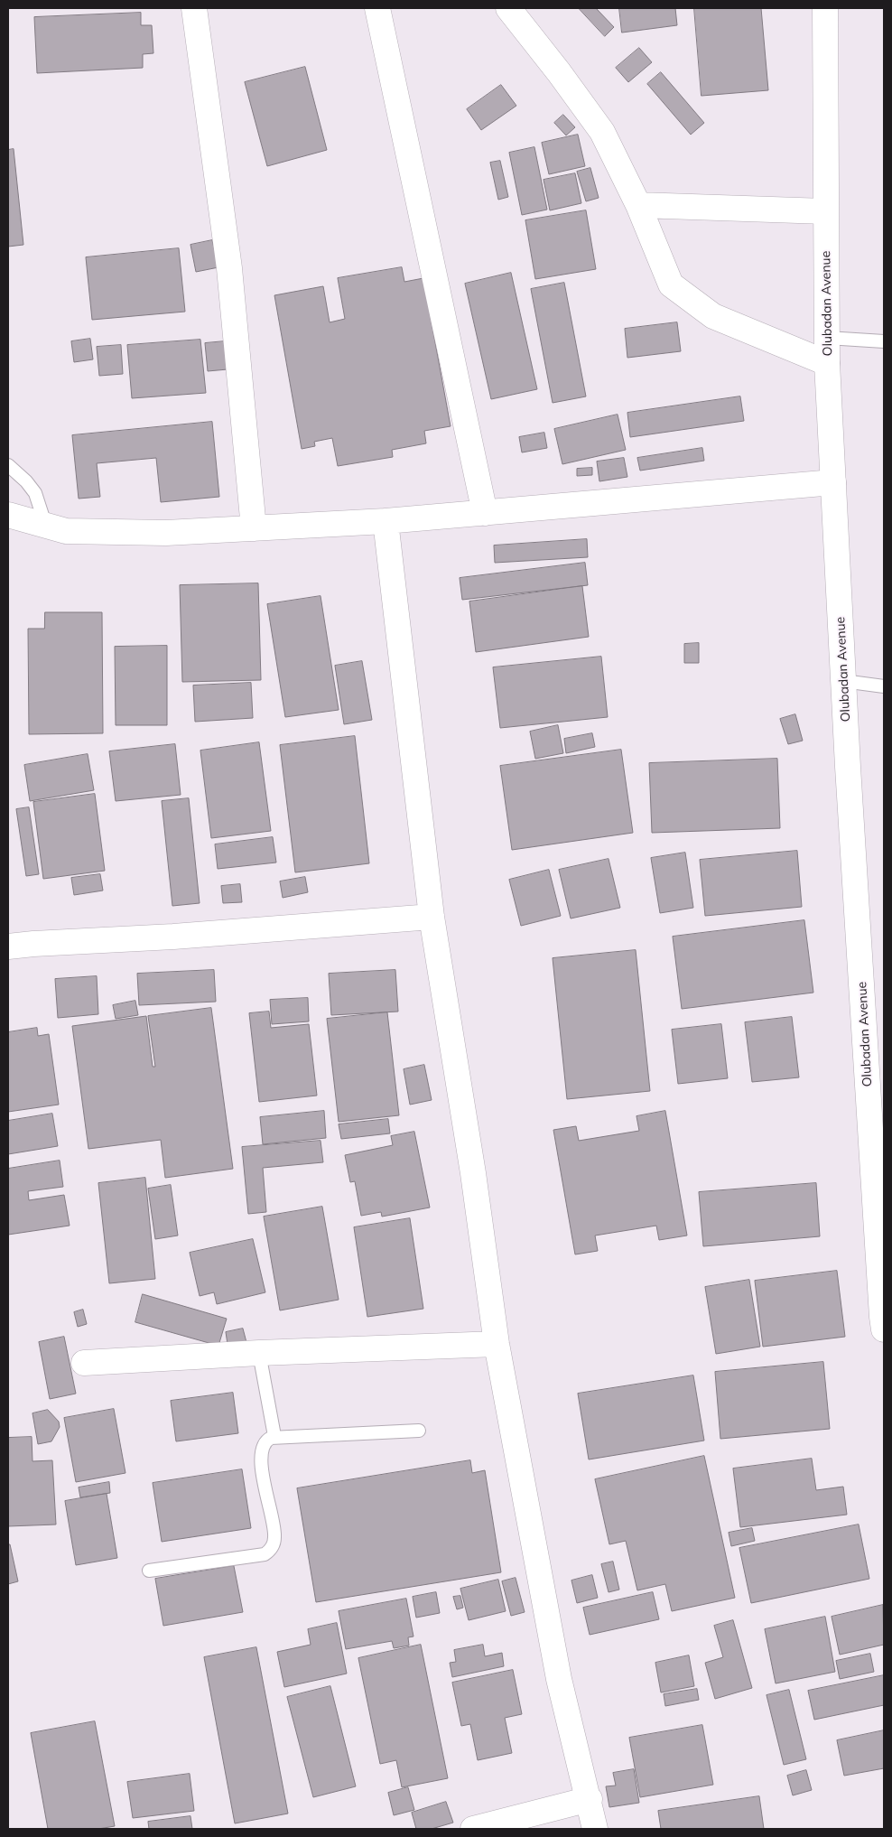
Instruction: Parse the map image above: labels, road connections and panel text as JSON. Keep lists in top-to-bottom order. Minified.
{"streets":{"street":["Olubadan Avenue"]}}
